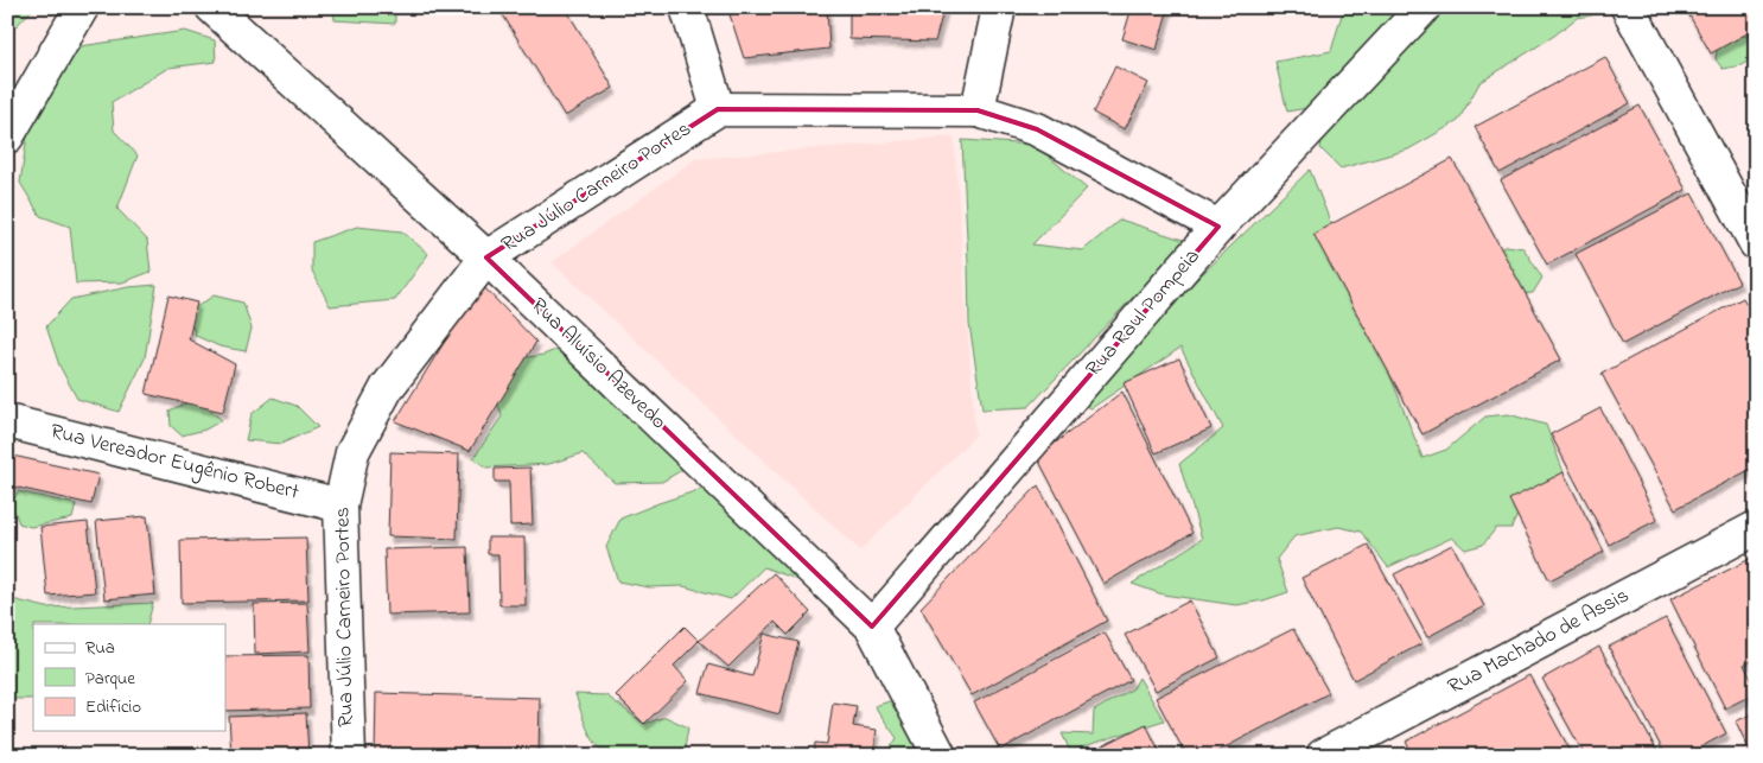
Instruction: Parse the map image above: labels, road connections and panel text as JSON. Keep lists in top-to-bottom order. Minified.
{"streets":{"street":["Rua Júlio Carneiro Portes","Rua Raul Pompeia","Rua Aluísio Azevedo","Rua Vereador Eugênio Robert","Rua Machado de Assis"]},"crossings":[["Rua Júlio Carneiro Portes","Rua Aluísio Azevedo"],["Rua Júlio Carneiro Portes","Rua Vereador Eugênio Robert"],["Rua Raul Pompeia","Rua Aluísio Azevedo"]],"legend":["Rua","Parque","Edifício"]}
